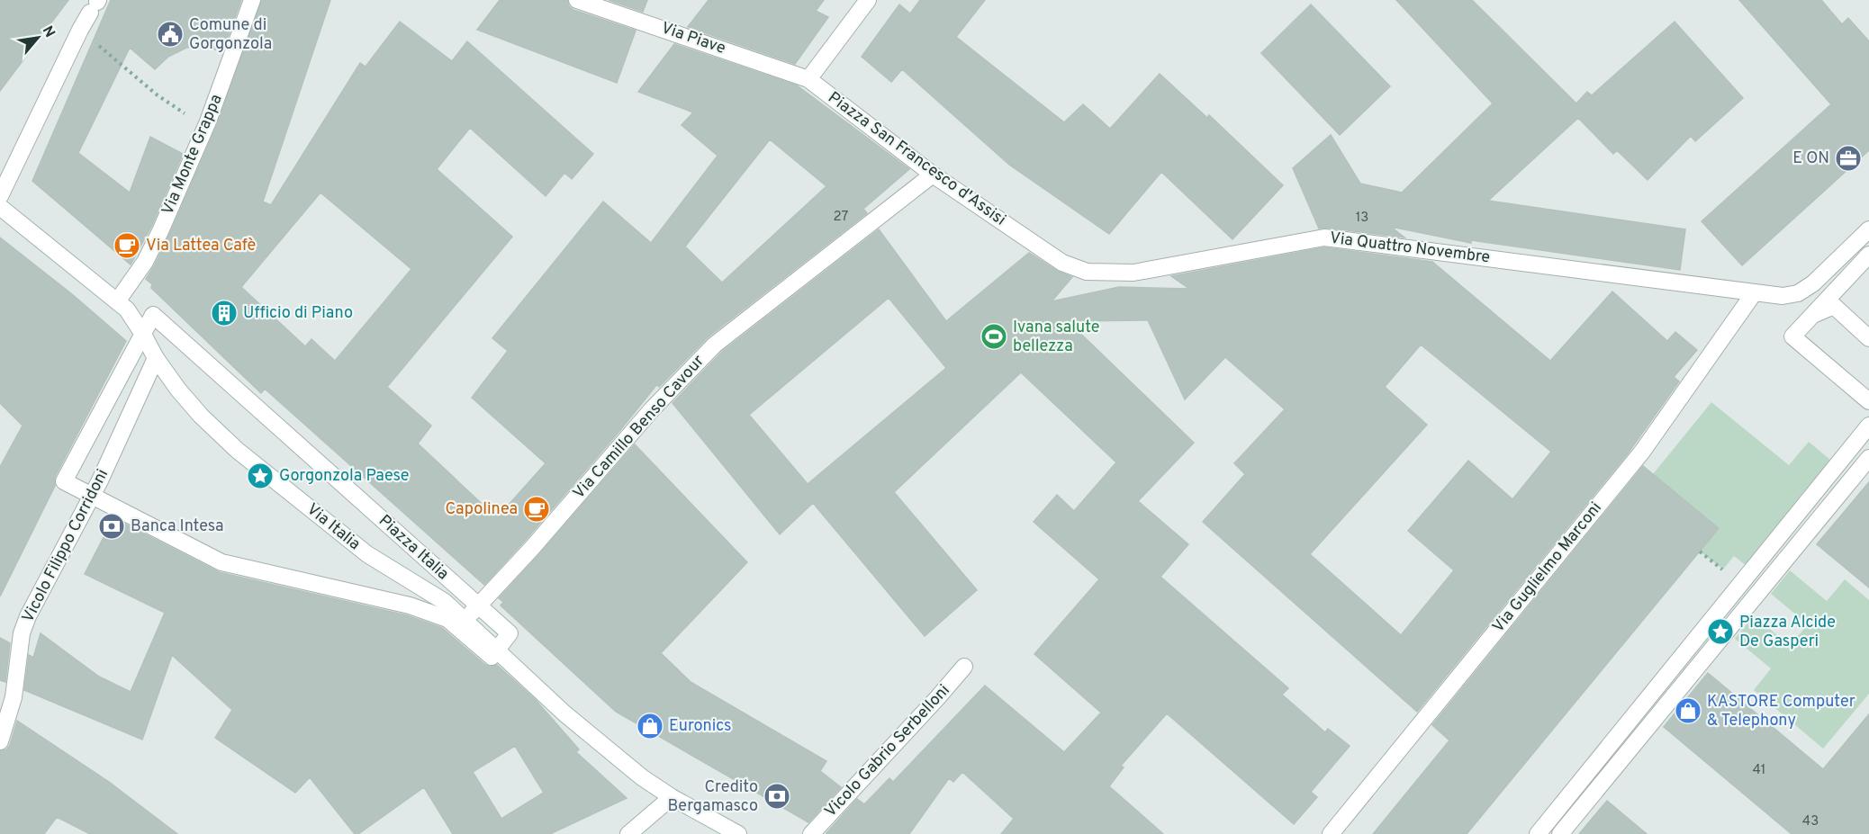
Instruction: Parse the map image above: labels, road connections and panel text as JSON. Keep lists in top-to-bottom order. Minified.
{"streets":{"street":["Via Piave","Via Monte Grappa","Piazza San Francesco d'Assisi","Via Quattro Novembre","Via Camillo Benso Cavour","Via Italia","Vicolo Filippo Corridoni","Piazza Italia","Via Guglielmo Marconi","Vicolo Gabrio Serbelloni"]},"crossings":[["Via Piave","Piazza San Francesco d'Assisi"],["Via Monte Grappa","Via Italia"],["Piazza San Francesco d'Assisi","Via Quattro Novembre"],["Piazza San Francesco d'Assisi","Via Camillo Benso Cavour"],["Via Quattro Novembre","Via Guglielmo Marconi"],["Via Camillo Benso Cavour","Via Italia"],["Via Camillo Benso Cavour","Piazza Italia"],["Via Italia","Vicolo Filippo Corridoni"],["Via Italia","Piazza Italia"],["Vicolo Filippo Corridoni","Piazza Italia"]],"places":{"public building":["Comune di Gorgonzola"],"office":["E ON"],"cafe":["Via Lattea Cafè","Capolinea"],"building":["Ufficio di Piano"],"sports":["Ivana salute bellezza"],"place":["Gorgonzola Paese","Piazza Alcide De Gasperi"],"bank":["Banca Intesa","Credito Bergamasco"],"shop":["KASTORE Computer & Telephony","Euronics"]},"house_numbers":["27","13","41","43"],"north":"top right"}
